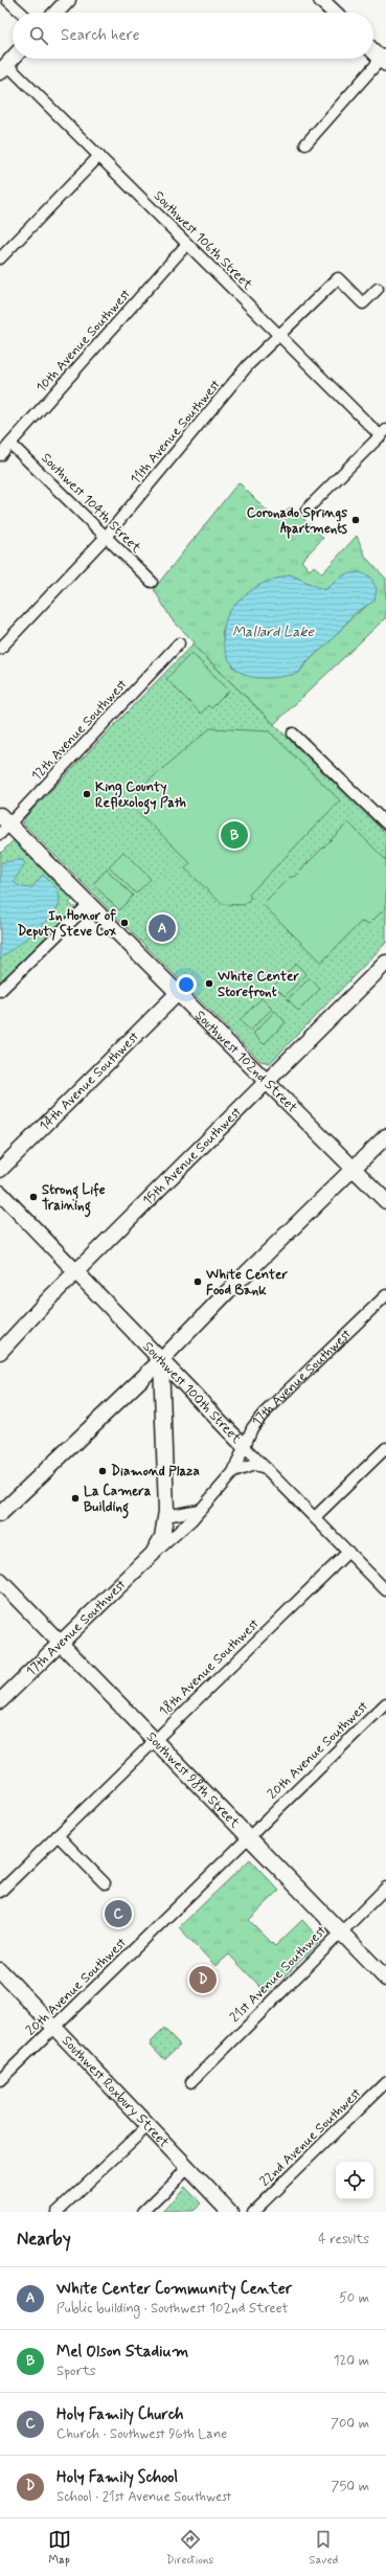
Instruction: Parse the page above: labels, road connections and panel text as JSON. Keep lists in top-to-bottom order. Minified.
{"streets":{"street":["Southwest 106th Street","10th Avenue Southwest","11th Avenue Southwest","Southwest 104th Street","12th Avenue Southwest","Southwest 102nd Street","14th Avenue Southwest","15th Avenue Southwest","17th Avenue Southwest","Southwest 100th Street","18th Avenue Southwest","20th Avenue Southwest","Southwest 98th Street","21st Avenue Southwest","Southwest Roxbury Street","22nd Avenue Southwest"]},"crossings":[["Southwest 106th Street","10th Avenue Southwest"],["Southwest 106th Street","11th Avenue Southwest"],["10th Avenue Southwest","Southwest 104th Street"],["11th Avenue Southwest","Southwest 104th Street"],["12th Avenue Southwest","Southwest 102nd Street"],["Southwest 102nd Street","14th Avenue Southwest"],["Southwest 102nd Street","15th Avenue Southwest"],["15th Avenue Southwest","Southwest 100th Street"],["17th Avenue Southwest","Southwest 100th Street"],["17th Avenue Southwest","Southwest 98th Street"],["Southwest 100th Street","18th Avenue Southwest"],["18th Avenue Southwest","Southwest 98th Street"],["20th Avenue Southwest","Southwest 98th Street"],["20th Avenue Southwest","Southwest Roxbury Street"],["Southwest 98th Street","21st Avenue Southwest"]],"water":["Mallard Lake"],"places":["Coronado Springs Apartments","King County Reflexology Path","In Honor of Deputy Steve Cox","White Center Storefront","Strong Life Training","White Center Food Bank","Diamond Plaza","La Camera Building"],"page":{"search":"Search here","pins":["B","A","C","D"],"heading":["Nearby","4 results"],"list":[{"mark":"A","name":"White Center Community Center","note":"Public building · Southwest 102nd Street","value":"50 m"},{"mark":"B","name":"Mel Olson Stadium","note":"Sports","value":"120 m"},{"mark":"C","name":"Holy Family Church","note":"Church · Southwest 96th Lane","value":"700 m"},{"mark":"D","name":"Holy Family School","note":"School · 21st Avenue Southwest","value":"750 m"}],"nav":["Map","Directions","Saved"]}}
